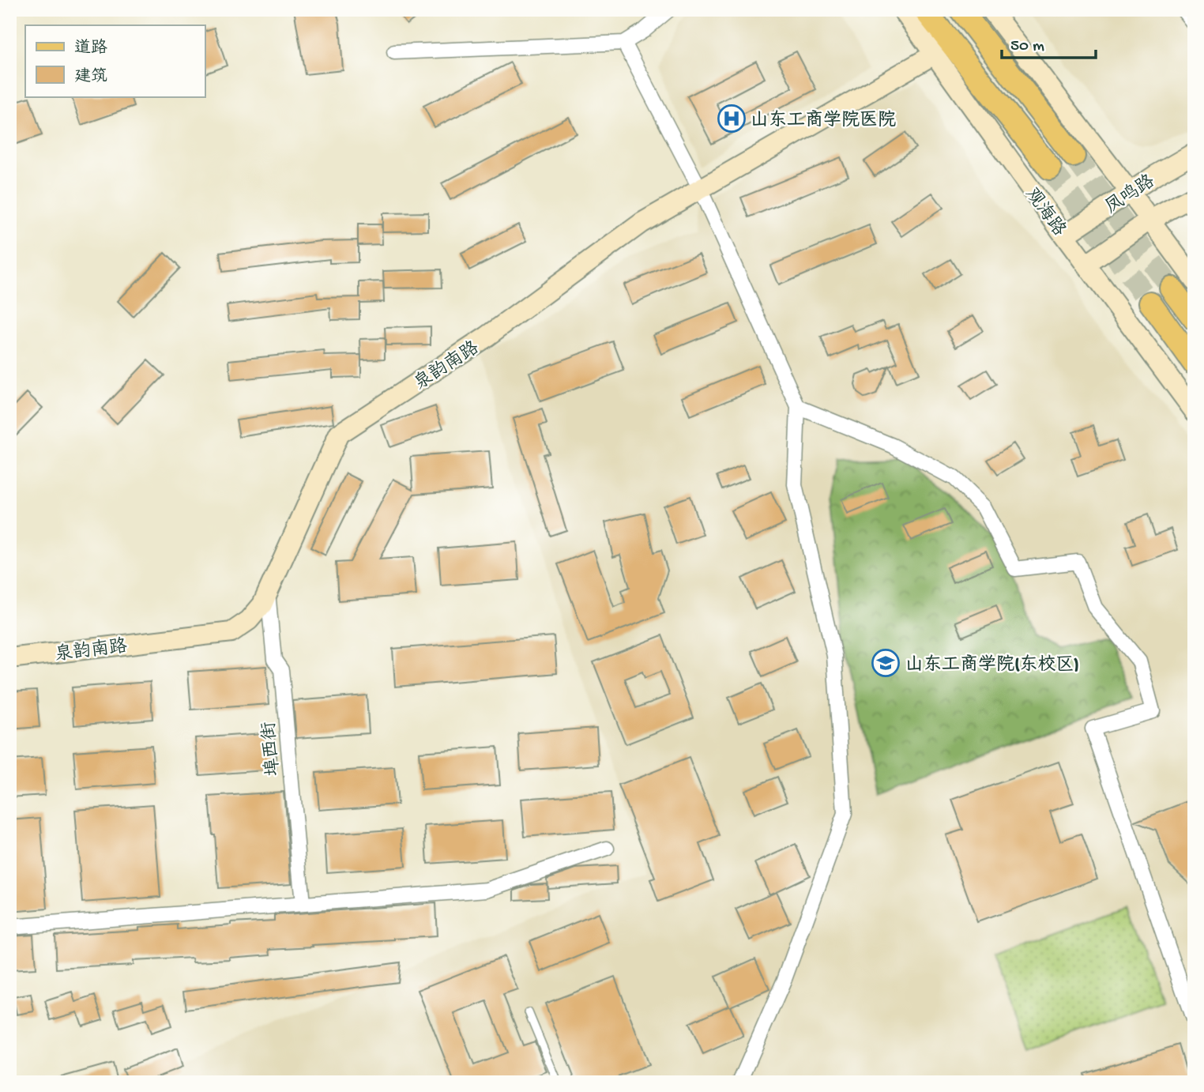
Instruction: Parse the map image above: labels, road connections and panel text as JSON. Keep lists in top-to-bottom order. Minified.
{"streets":{"main road":["观海路"],"street":["凤鸣路","泉韵南路","埠西街"]},"crossings":[["凤鸣路","观海路"],["观海路","泉韵南路"],["泉韵南路","埠西街"]],"places":{"hospital":["山东工商学院医院"],"school or university":["山东工商学院(东校区)"]},"legend":["道路","建筑"],"scale_bar":"50 m"}
